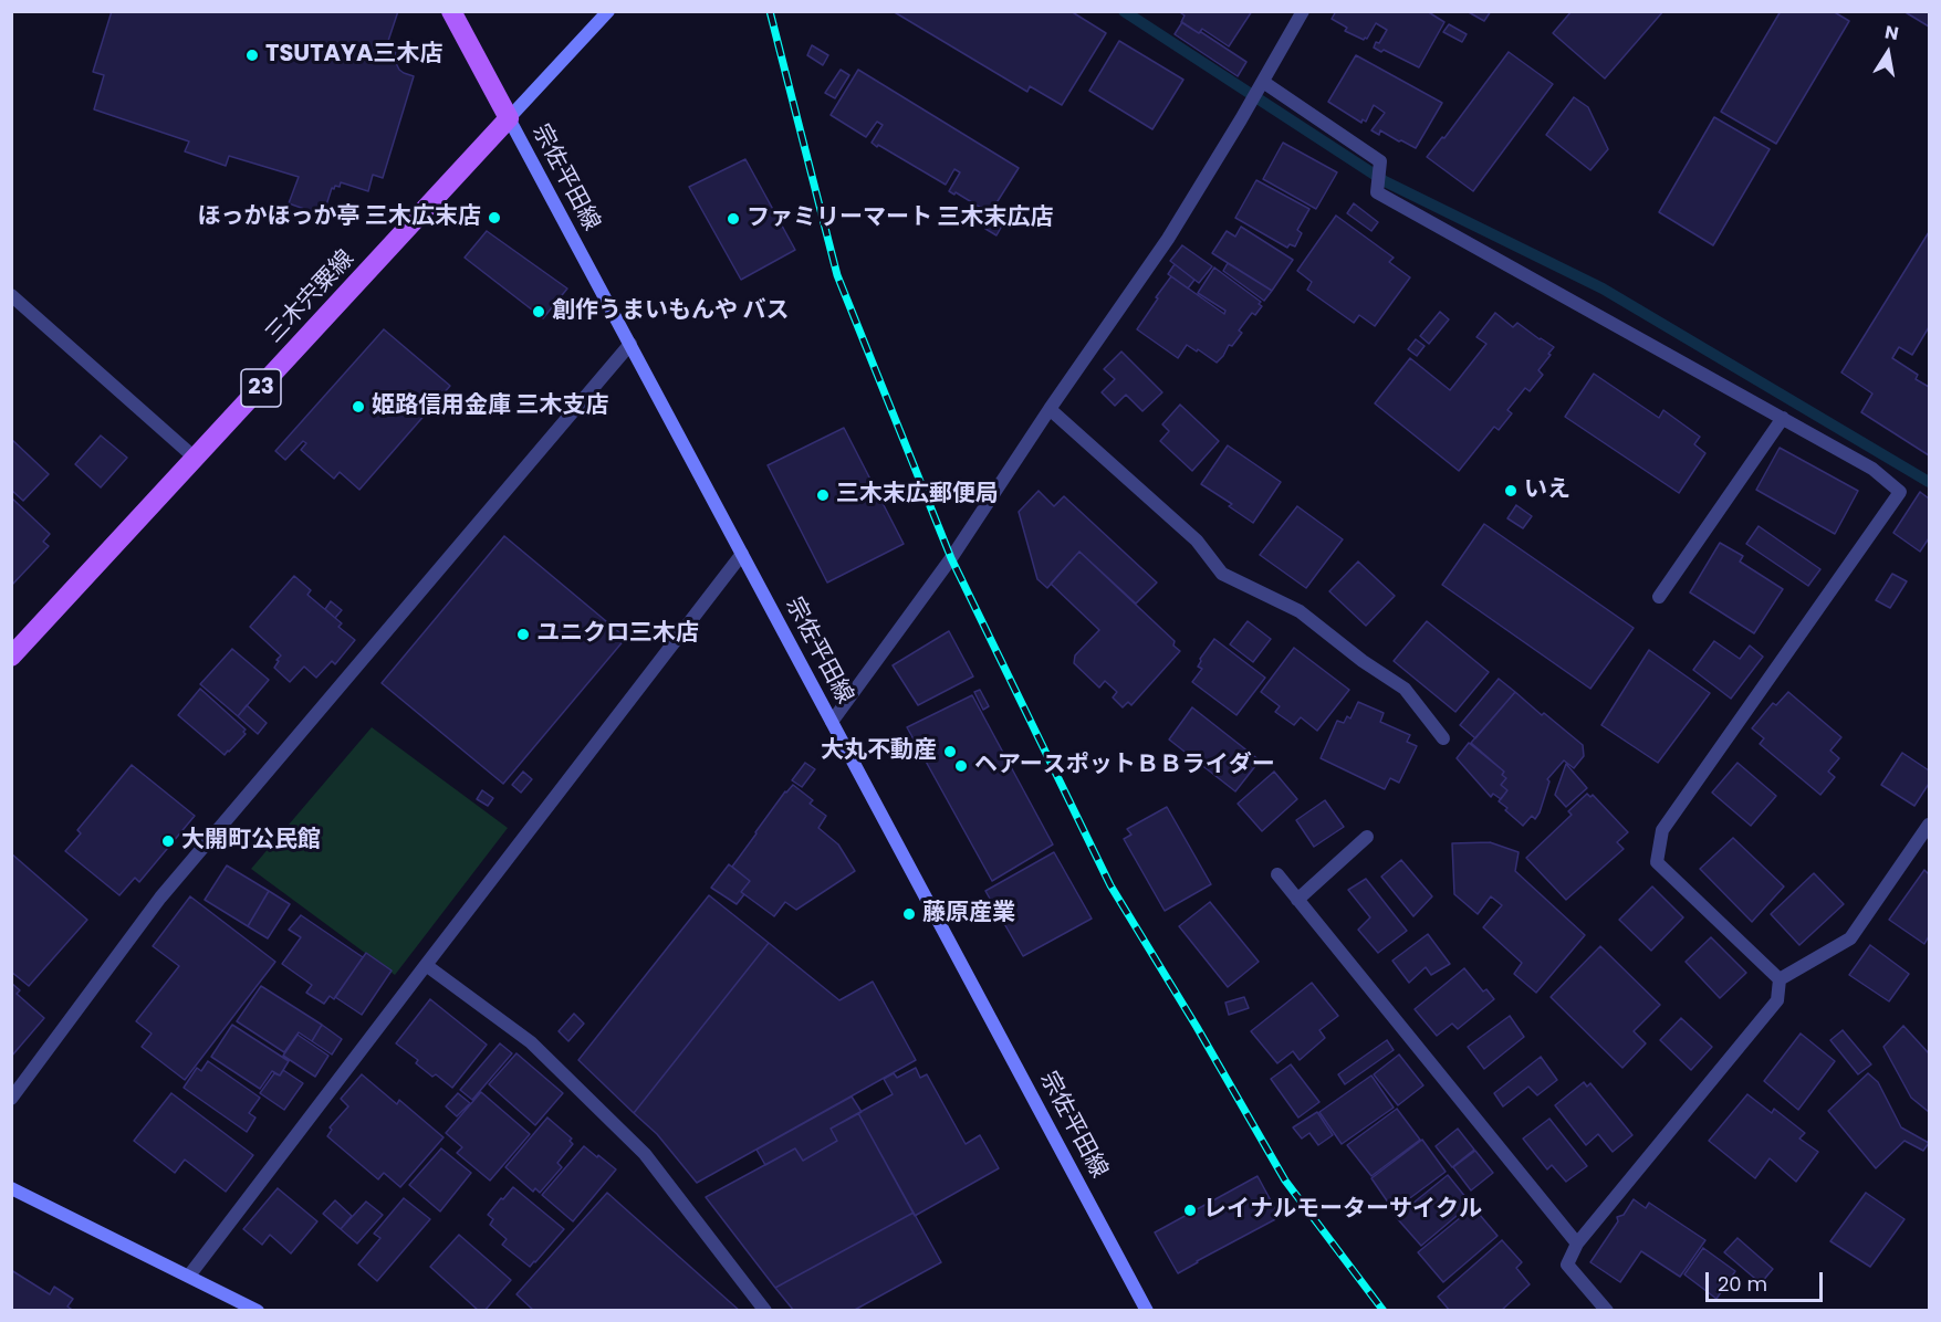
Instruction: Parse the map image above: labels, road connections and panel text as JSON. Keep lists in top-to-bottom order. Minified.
{"streets":{"main road":["宗佐平田線","三木宍粟線","23"]},"crossings":[["宗佐平田線","三木宍粟線"]],"places":["TSUTAYA三木店","ほっかほっか亭 三木広末店","ファミリーマート 三木末広店","創作うまいもんや バス","姫路信用金庫 三木支店","いえ","三木末広郵便局","ユニクロ三木店","大丸不動産","ヘアースポットＢＢライダー","大開町公民館","藤原産業","レイナルモーターサイクル"],"scale_bar":"20 m","north":"top"}
